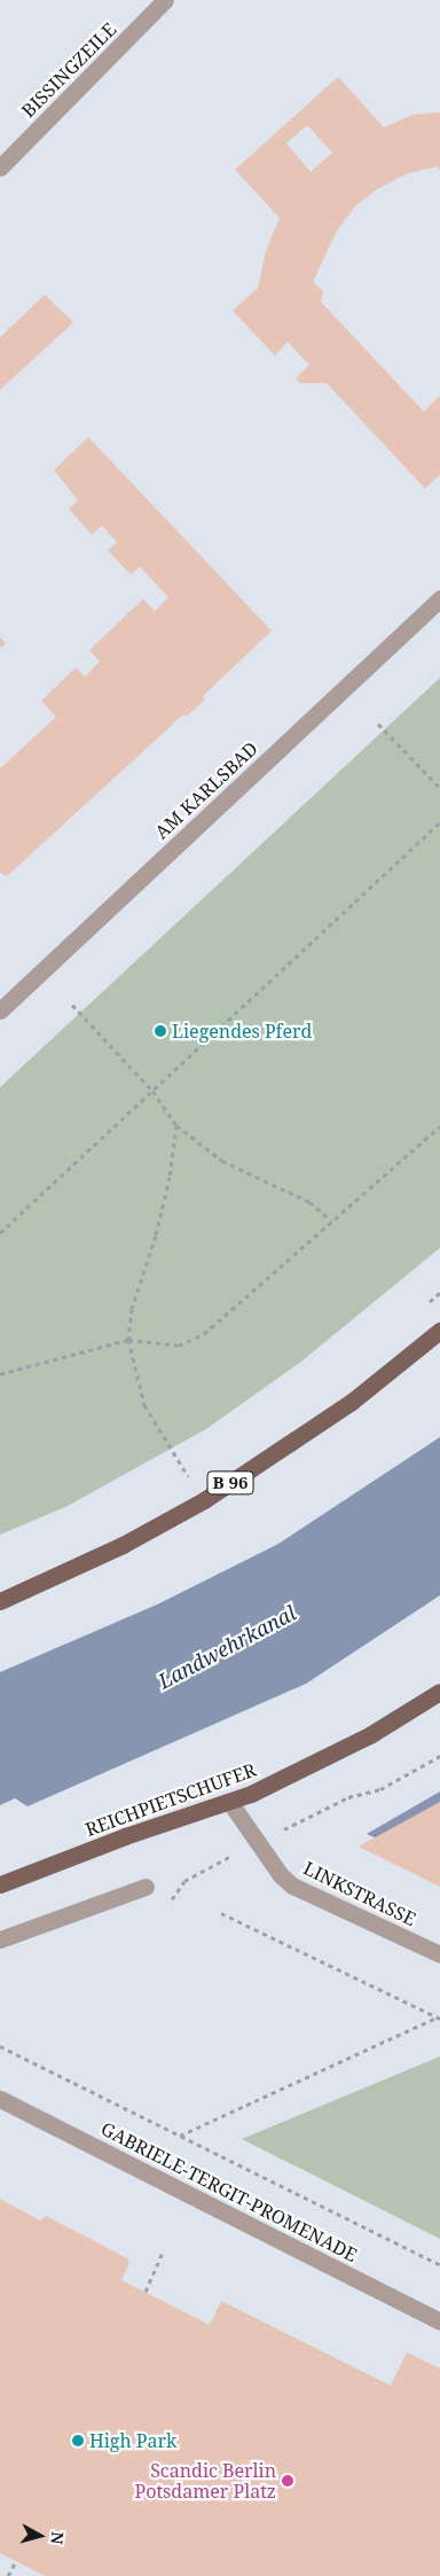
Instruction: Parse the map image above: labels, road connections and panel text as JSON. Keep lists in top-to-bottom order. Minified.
{"streets":{"main road":["B 96","REICHPIETSCHUFER"],"street":["BISSINGZEILE","AM KARLSBAD","LINKSTRASSE","GABRIELE-TERGIT-PROMENADE"]},"crossings":[["REICHPIETSCHUFER","LINKSTRASSE"]],"water":["Landwehrkanal"],"places":["Liegendes Pferd","High Park","Scandic Berlin Potsdamer Platz"],"north":"right"}
